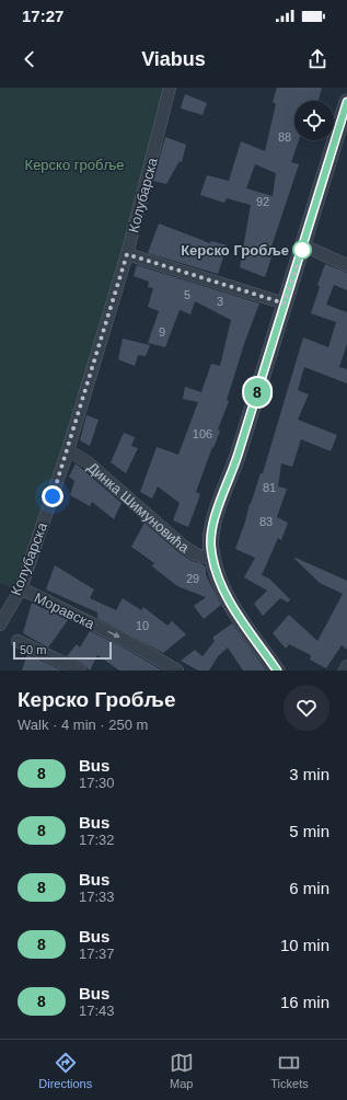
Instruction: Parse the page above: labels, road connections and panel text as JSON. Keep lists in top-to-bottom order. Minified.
{"streets":{"street":["Колубарска","Динка Шимуновића","Моравска"]},"crossings":[["Колубарска","Динка Шимуновића"],["Колубарска","Моравска"]],"parks":["Керско гробље"],"places":["Керско Гробље"],"lines":["bus line 8"],"house_numbers":["88","92","5","3","9","106","81","83","29","10"],"scale_bar":"50 m","page":{"status":"17:27","header":"Viabus","on_map":"8","scale":"50 m","heading":["Керско Гробље","Walk · 4 min · 250 m"],"list":[{"mark":"8","name":"Bus","note":"17:30","value":"3 min"},{"mark":"8","name":"Bus","note":"17:32","value":"5 min"},{"mark":"8","name":"Bus","note":"17:33","value":"6 min"},{"mark":"8","name":"Bus","note":"17:37","value":"10 min"},{"mark":"8","name":"Bus","note":"17:43","value":"16 min"}],"tabs":["Directions","Map","Tickets"]}}
